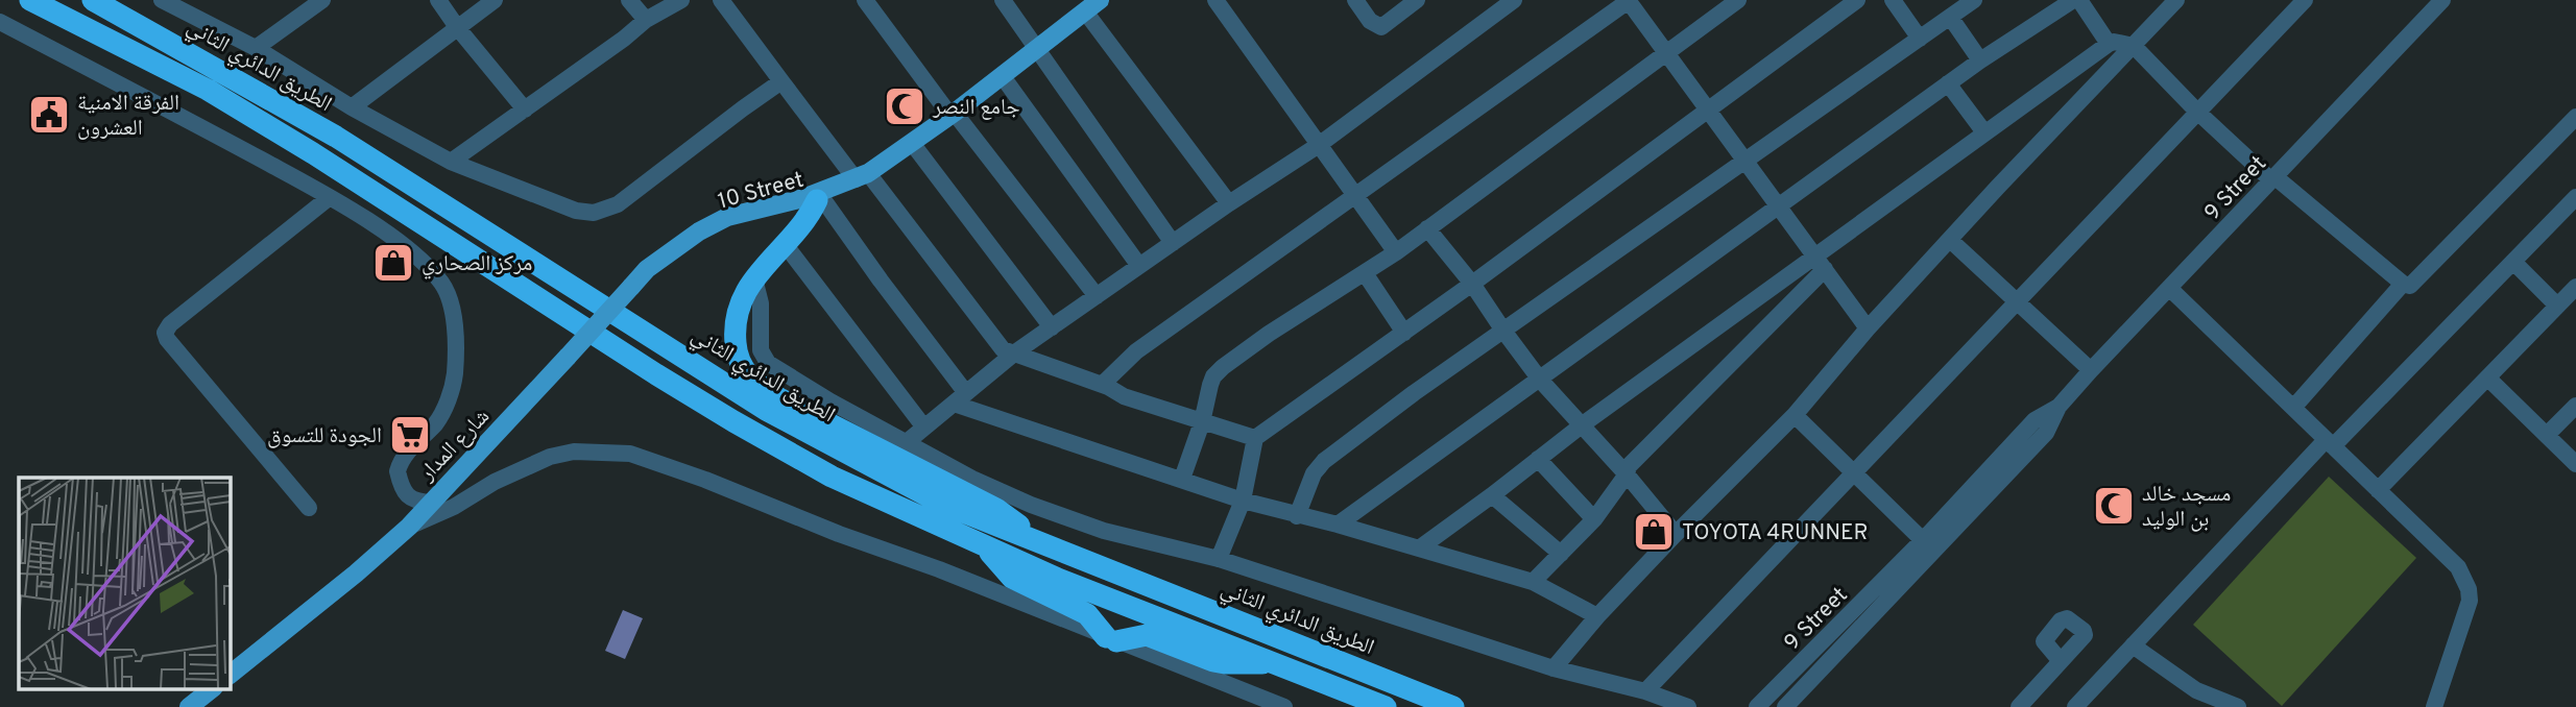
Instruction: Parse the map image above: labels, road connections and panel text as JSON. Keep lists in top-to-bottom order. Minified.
{"streets":{"highway":["الطريق الدائري الثاني"],"main road":["10 Street","شارع المدار"],"street":["9 Street"]},"crossings":[["10 Street","شارع المدار"]],"places":{"mosque":["جامع النصر","مسجد خالد بن الوليد"],"public building":["الفرقة الامنية العشرون"],"shop":["مركز الصحاري","TOYOTA 4RUNNER"],"supermarket":["الجودة للتسوق"]}}
